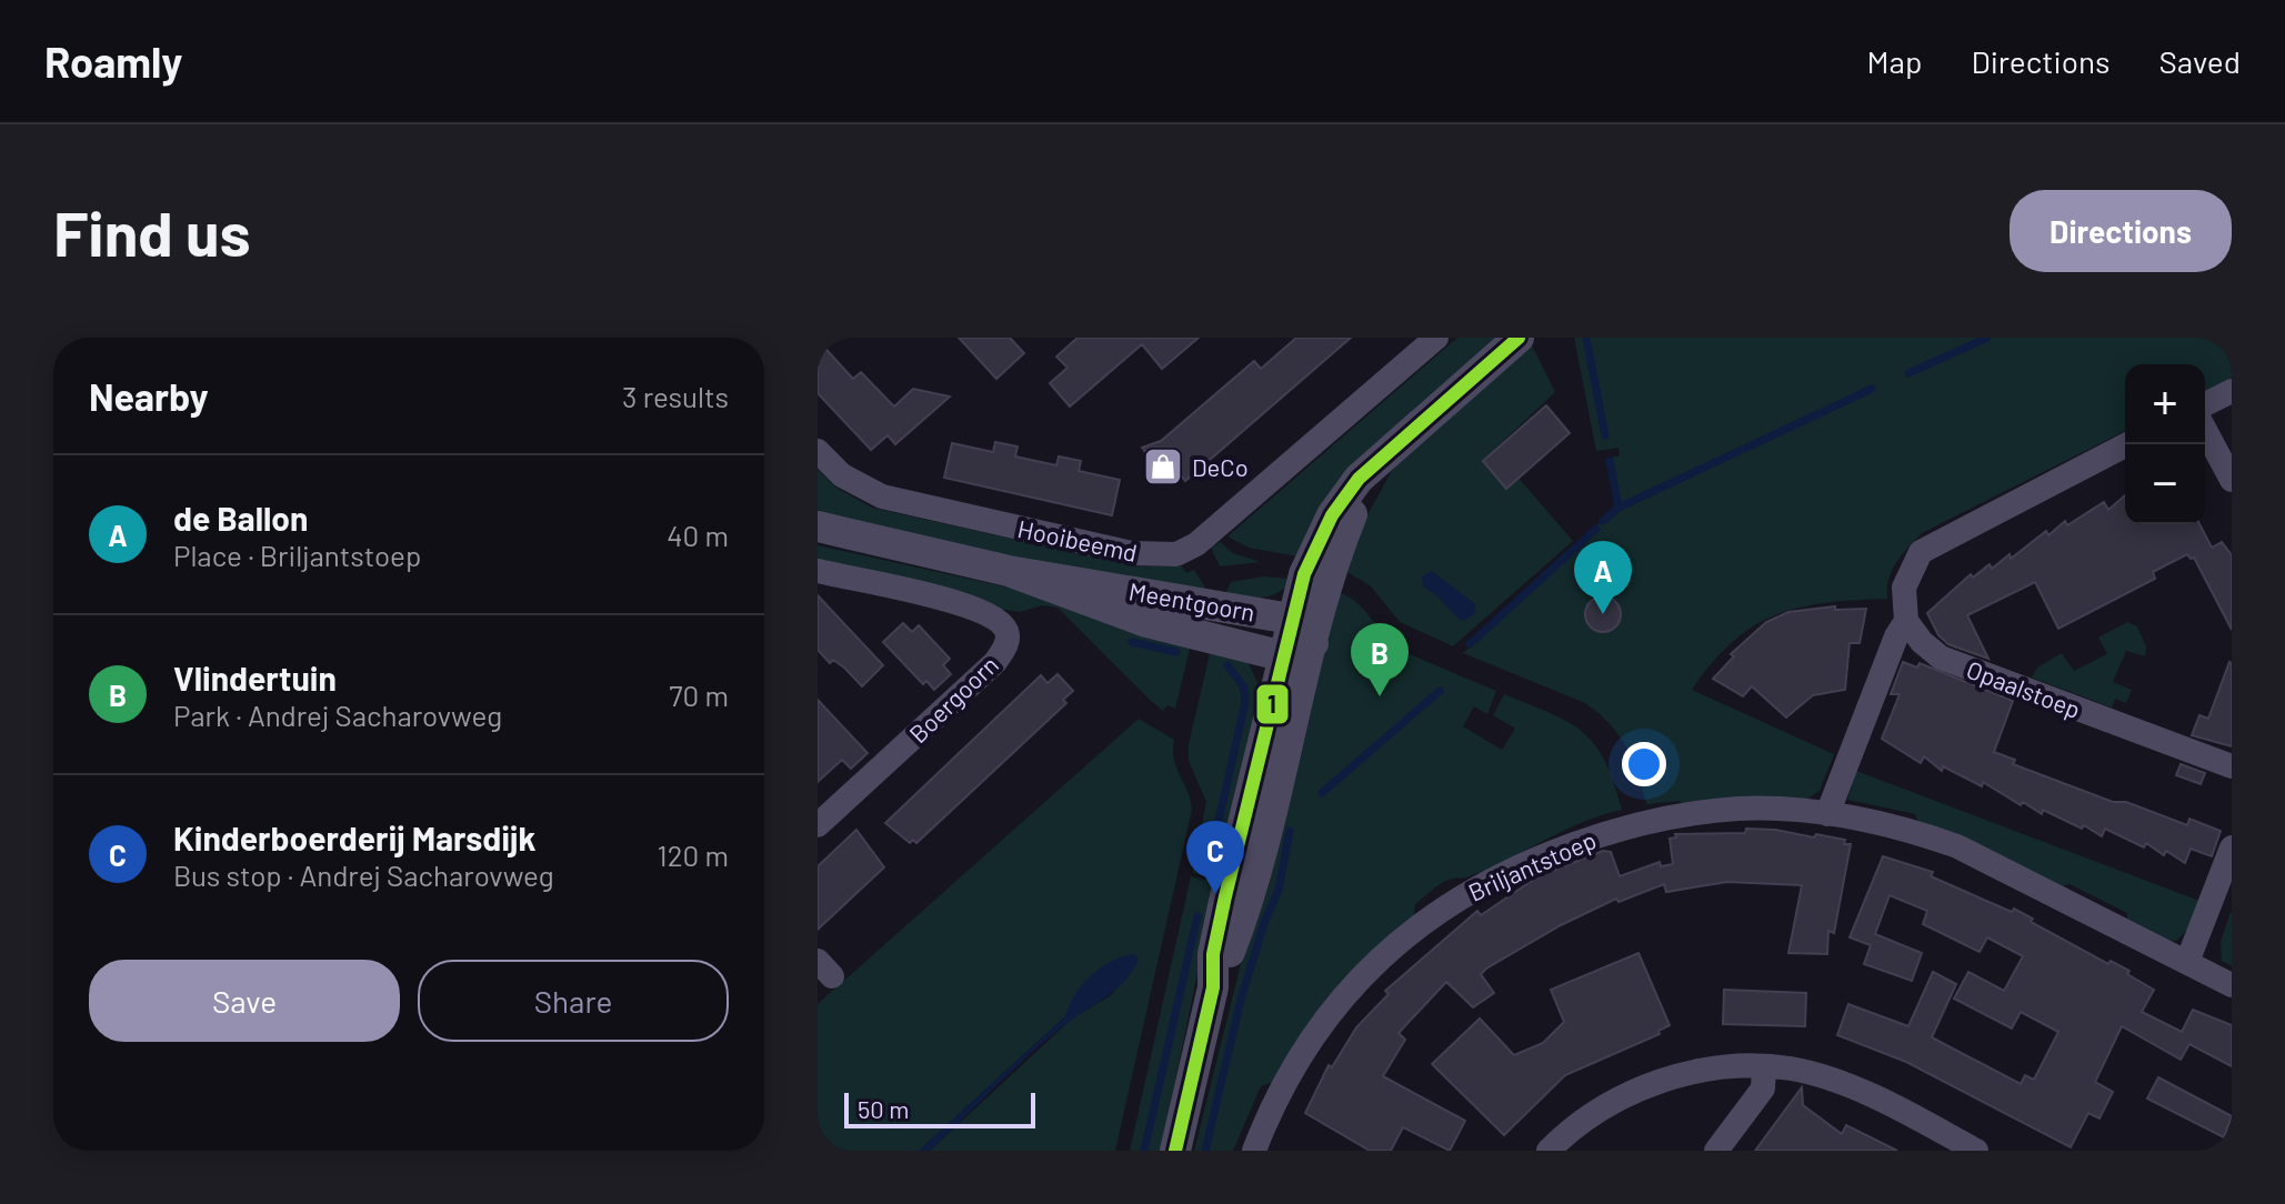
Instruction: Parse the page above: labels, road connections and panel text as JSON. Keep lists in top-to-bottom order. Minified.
{"streets":{"street":["Hooibeemd","Meentgoorn","Opaalstoep","Boergoorn","Briljantstoep"]},"places":{"shop":["DeCo"]},"lines":["transit line 1"],"scale_bar":"50 m","page":{"header":"Roamly","nav":["Map","Directions","Saved"],"buttons":["Directions",["Save","Share"]],"title":"Find us","heading":["Nearby","3 results"],"map_buttons":["+","−"],"list":[{"mark":"A","name":"de Ballon","note":"Place · Briljantstoep","value":"40 m"},{"mark":"B","name":"Vlindertuin","note":"Park · Andrej Sacharovweg","value":"70 m"},{"mark":"C","name":"Kinderboerderij Marsdijk","note":"Bus stop · Andrej Sacharovweg","value":"120 m"}],"pins":["A","B","C"],"scale":"50 m"}}
